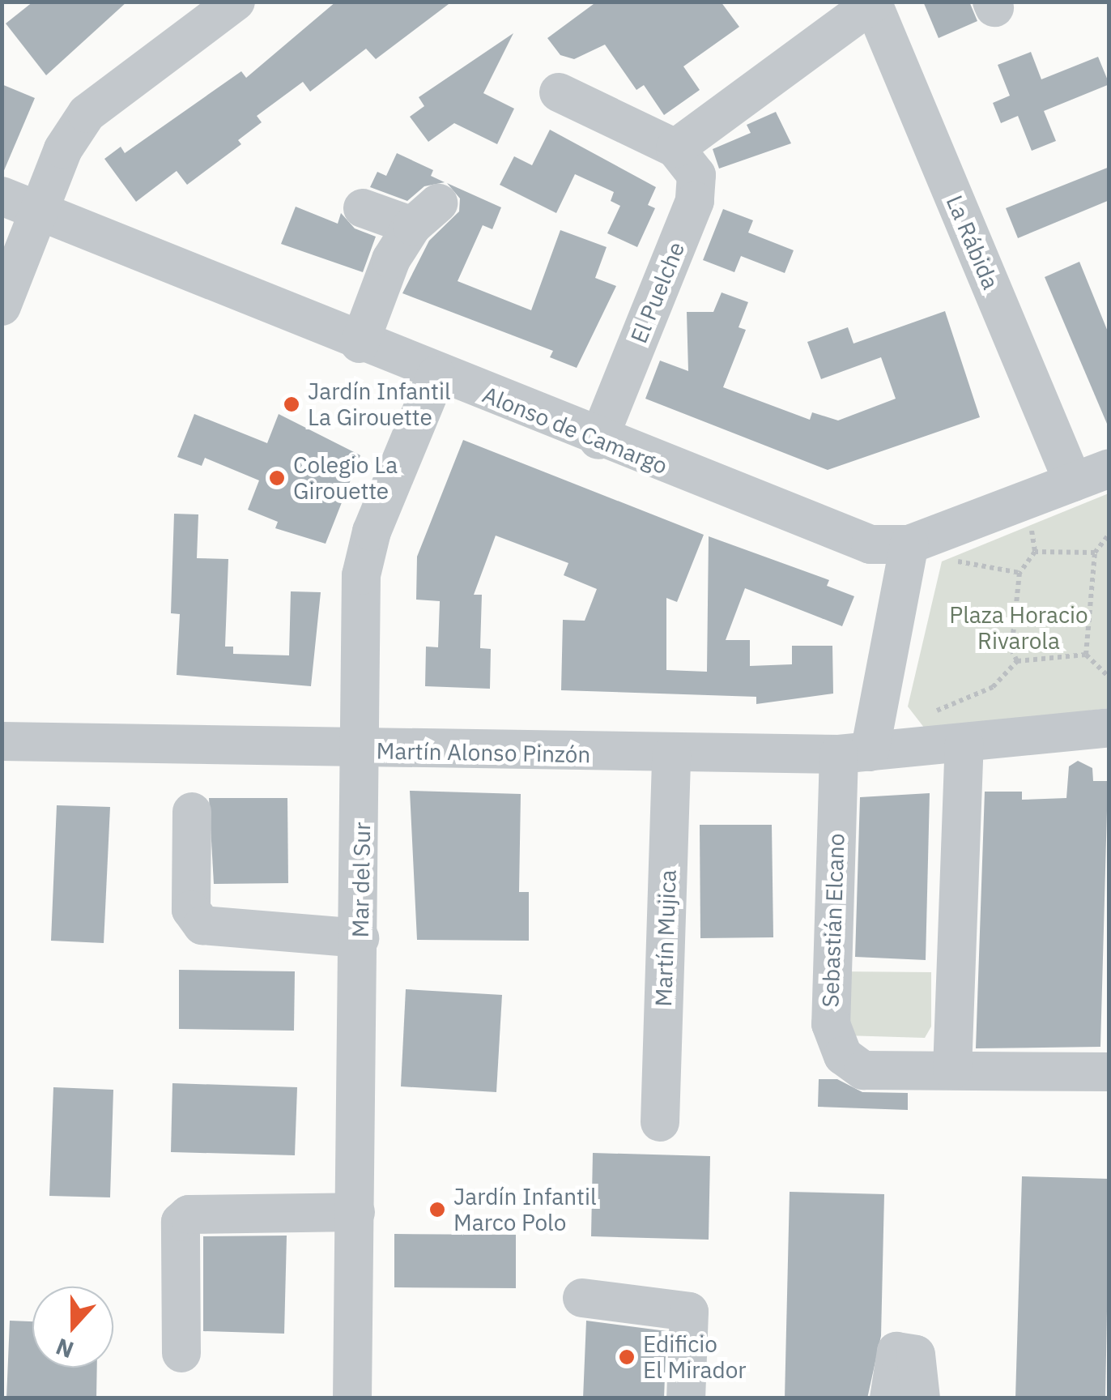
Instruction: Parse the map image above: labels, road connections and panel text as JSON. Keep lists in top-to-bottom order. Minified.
{"streets":{"street":["La Rábida","El Puelche","Alonso de Camargo","Martín Alonso Pinzón","Mar del Sur","Sebastián Elcano","Martín Mujica"]},"crossings":[["La Rábida","Alonso de Camargo"],["El Puelche","Alonso de Camargo"],["Alonso de Camargo","Mar del Sur"],["Martín Alonso Pinzón","Mar del Sur"],["Martín Alonso Pinzón","Sebastián Elcano"],["Martín Alonso Pinzón","Martín Mujica"]],"parks":["Plaza Horacio Rivarola"],"places":["Jardín Infantil La Girouette","Colegio La Girouette","Jardín Infantil Marco Polo","Edificio El Mirador"],"north":"bottom"}
